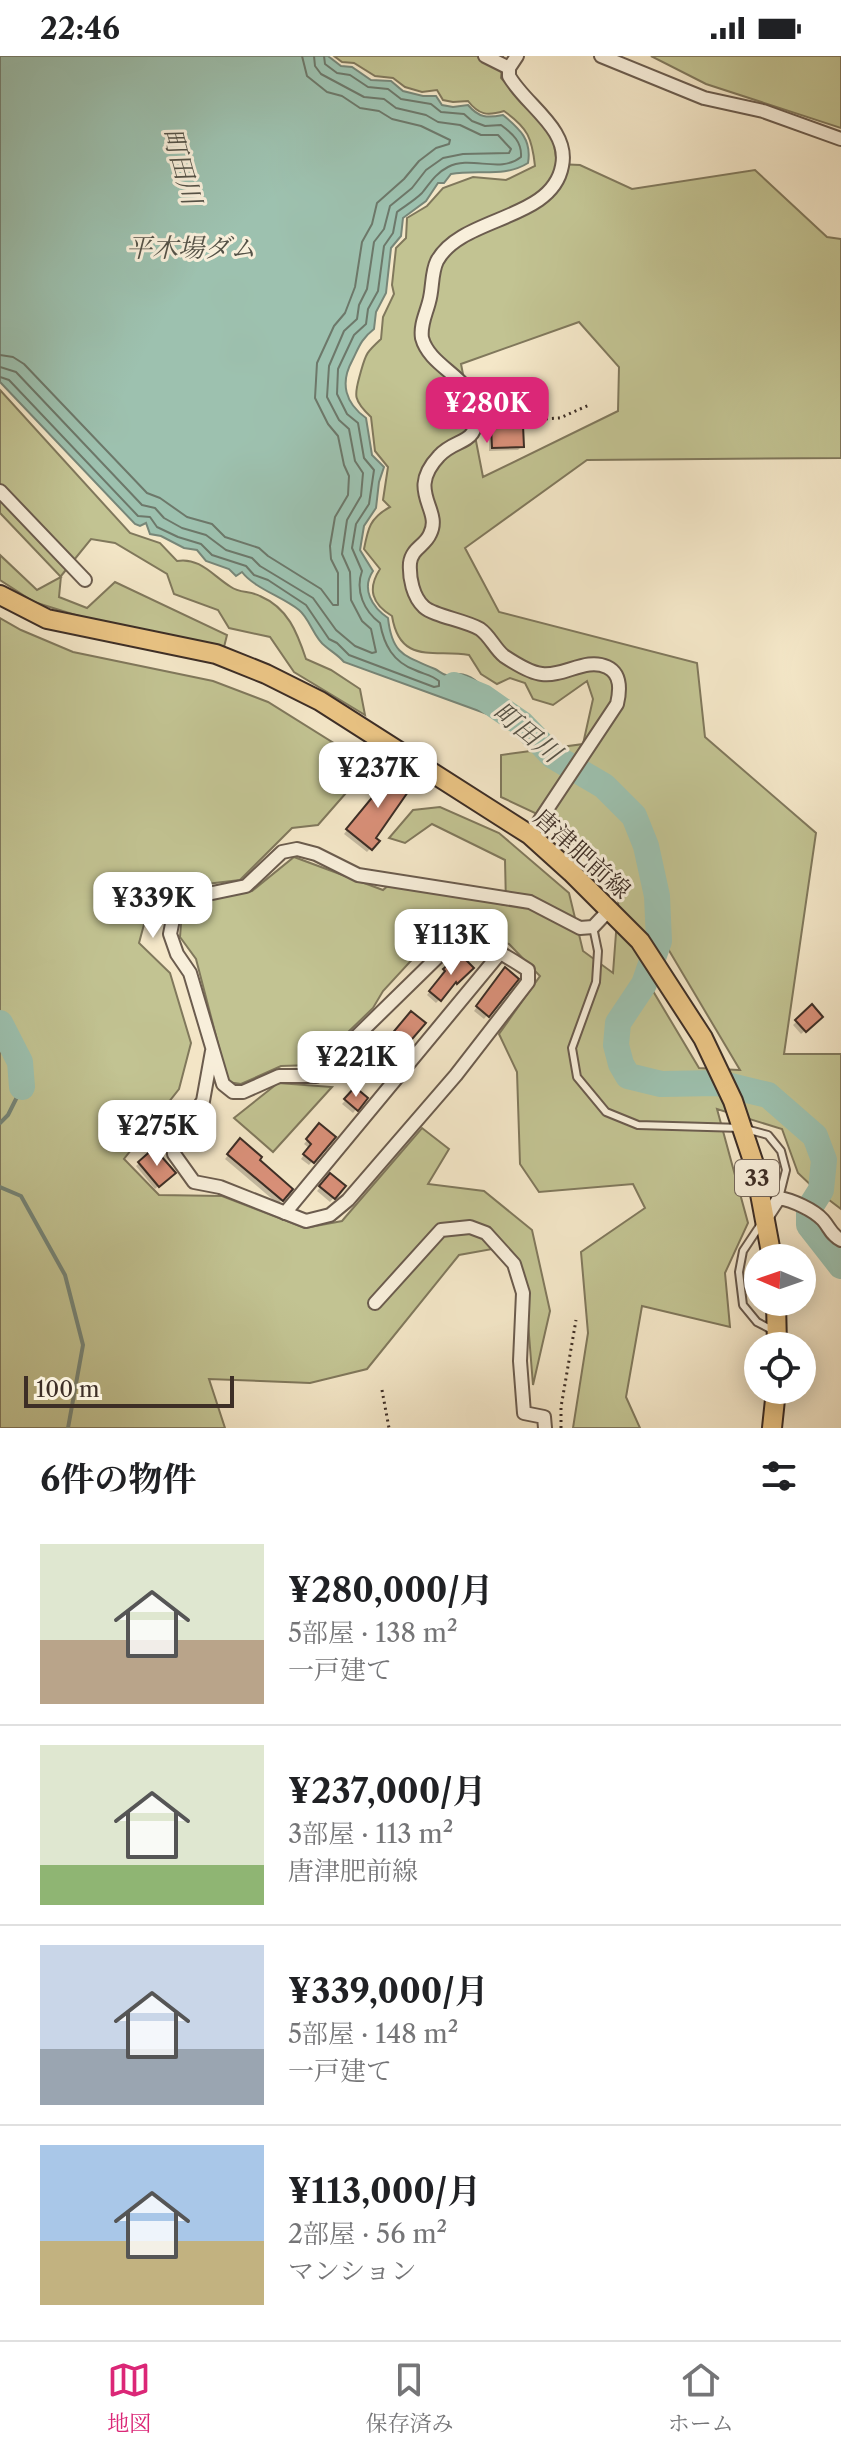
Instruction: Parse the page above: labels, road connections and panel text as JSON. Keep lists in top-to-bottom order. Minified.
{"streets":{"main road":["唐津肥前線","33"]},"water":["町田川","平木場ダム"],"scale_bar":"100 m","north":"left","page":{"status":"22:46","price":["¥280K","¥237K","¥339K","¥113K","¥221K","¥275K"],"scale":"100 m","heading":"6件の物件","list":[{"name":"¥280,000/月","note":"5部屋 · 138 m² · 一戸建て"},{"name":"¥237,000/月","note":"3部屋 · 113 m² · 唐津肥前線"},{"name":"¥339,000/月","note":"5部屋 · 148 m² · 一戸建て"},{"name":"¥113,000/月","note":"2部屋 · 56 m² · マンション"}],"tabs":["地図","保存済み","ホーム"]}}
